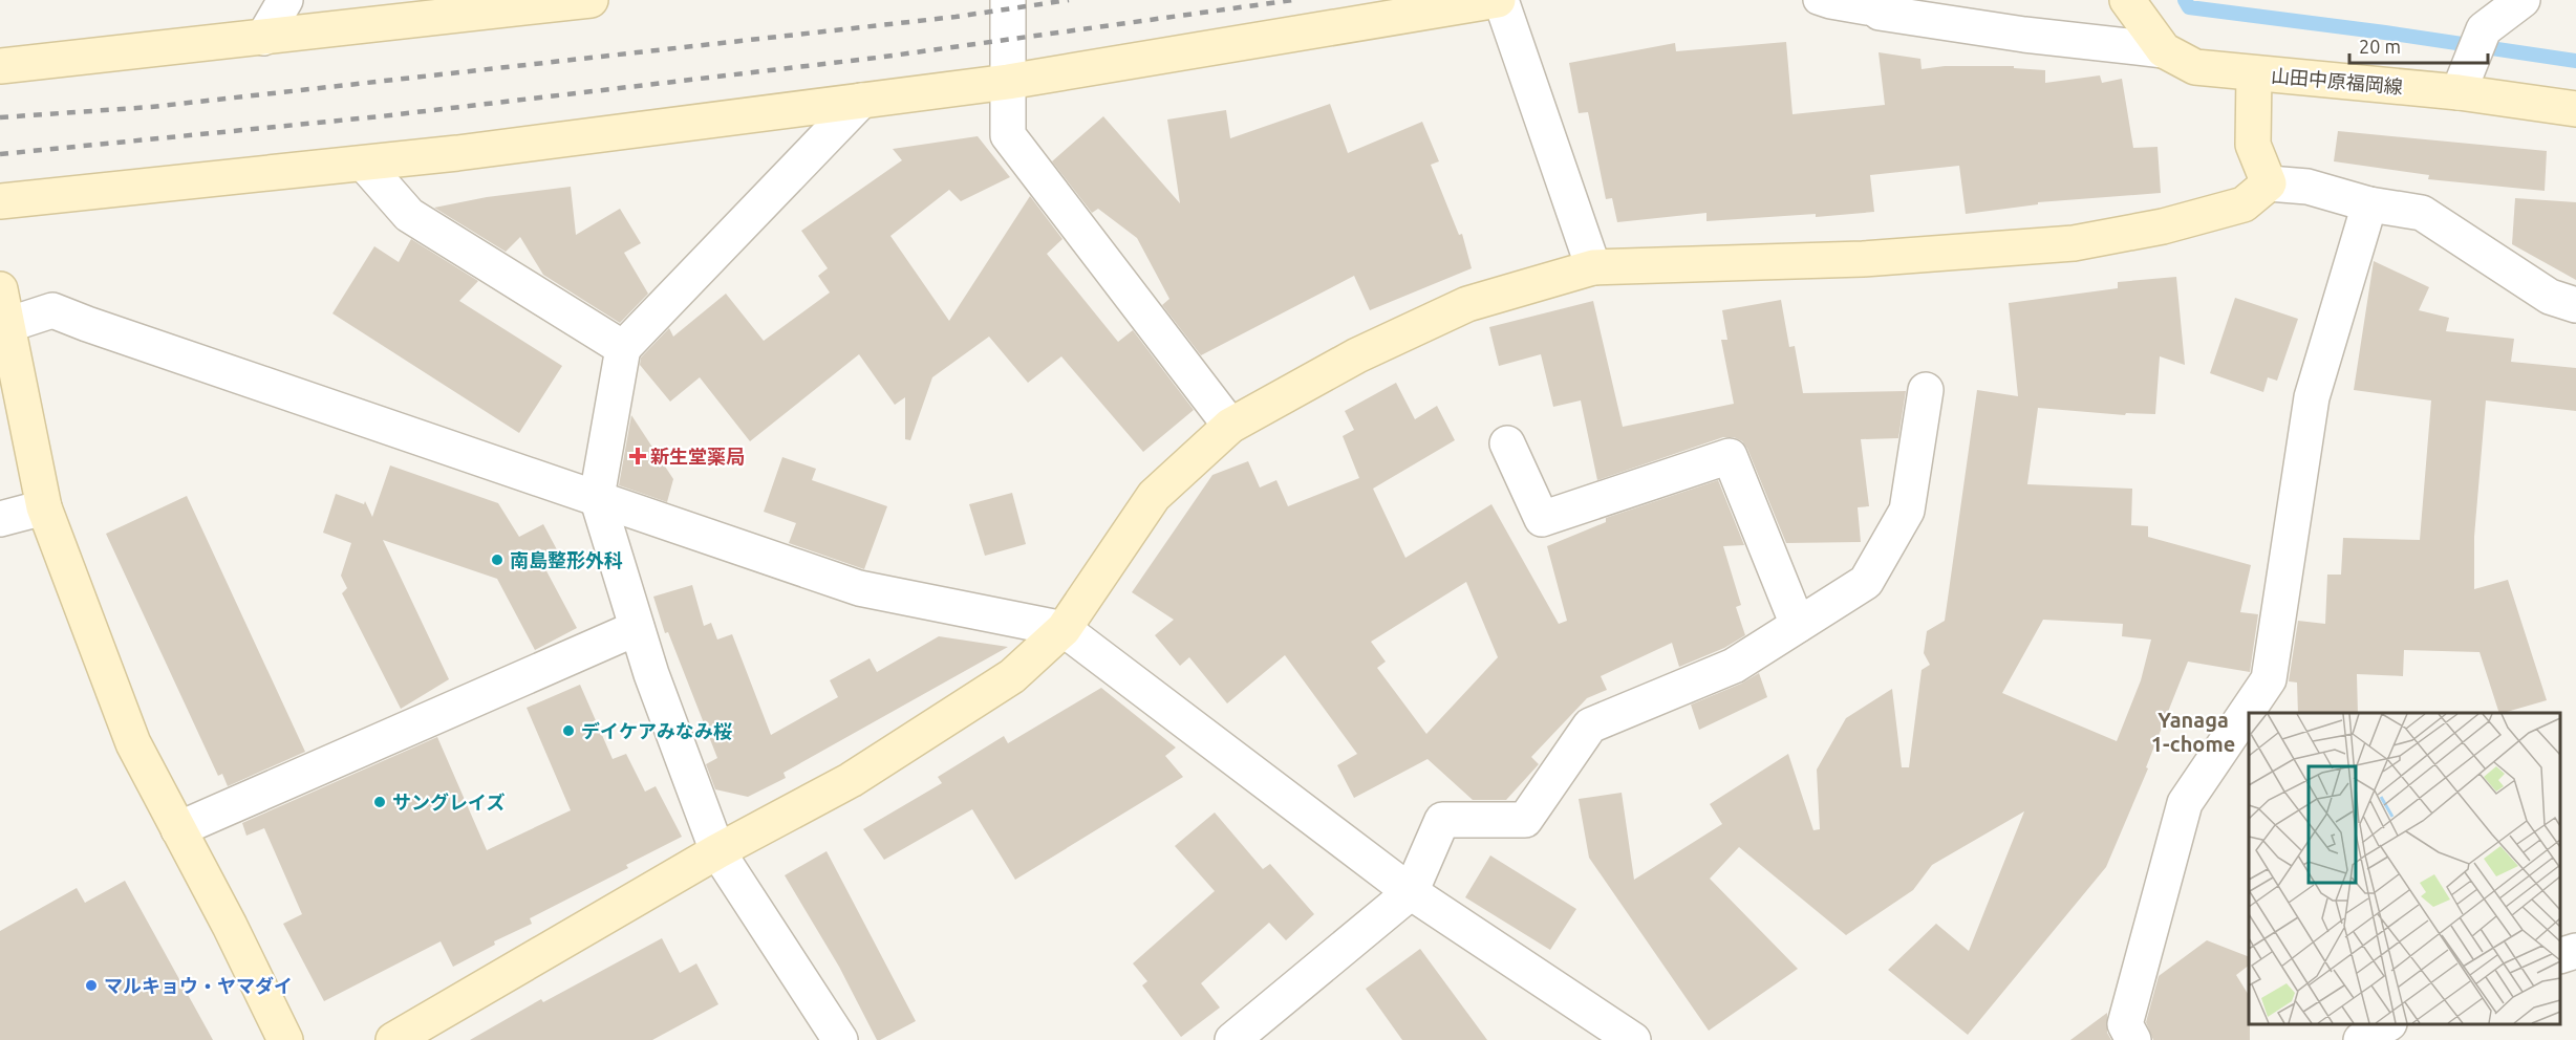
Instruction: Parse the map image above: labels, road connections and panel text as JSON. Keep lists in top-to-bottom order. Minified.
{"streets":{"street":["山田中原福岡線"]},"districts":["Yanaga 1-chome"],"places":{"health":["新生堂薬局"],"other":["南島整形外科","デイケアみなみ桜","サングレイズ","マルキョウ・ヤマダイ"]},"scale_bar":"20 m"}
